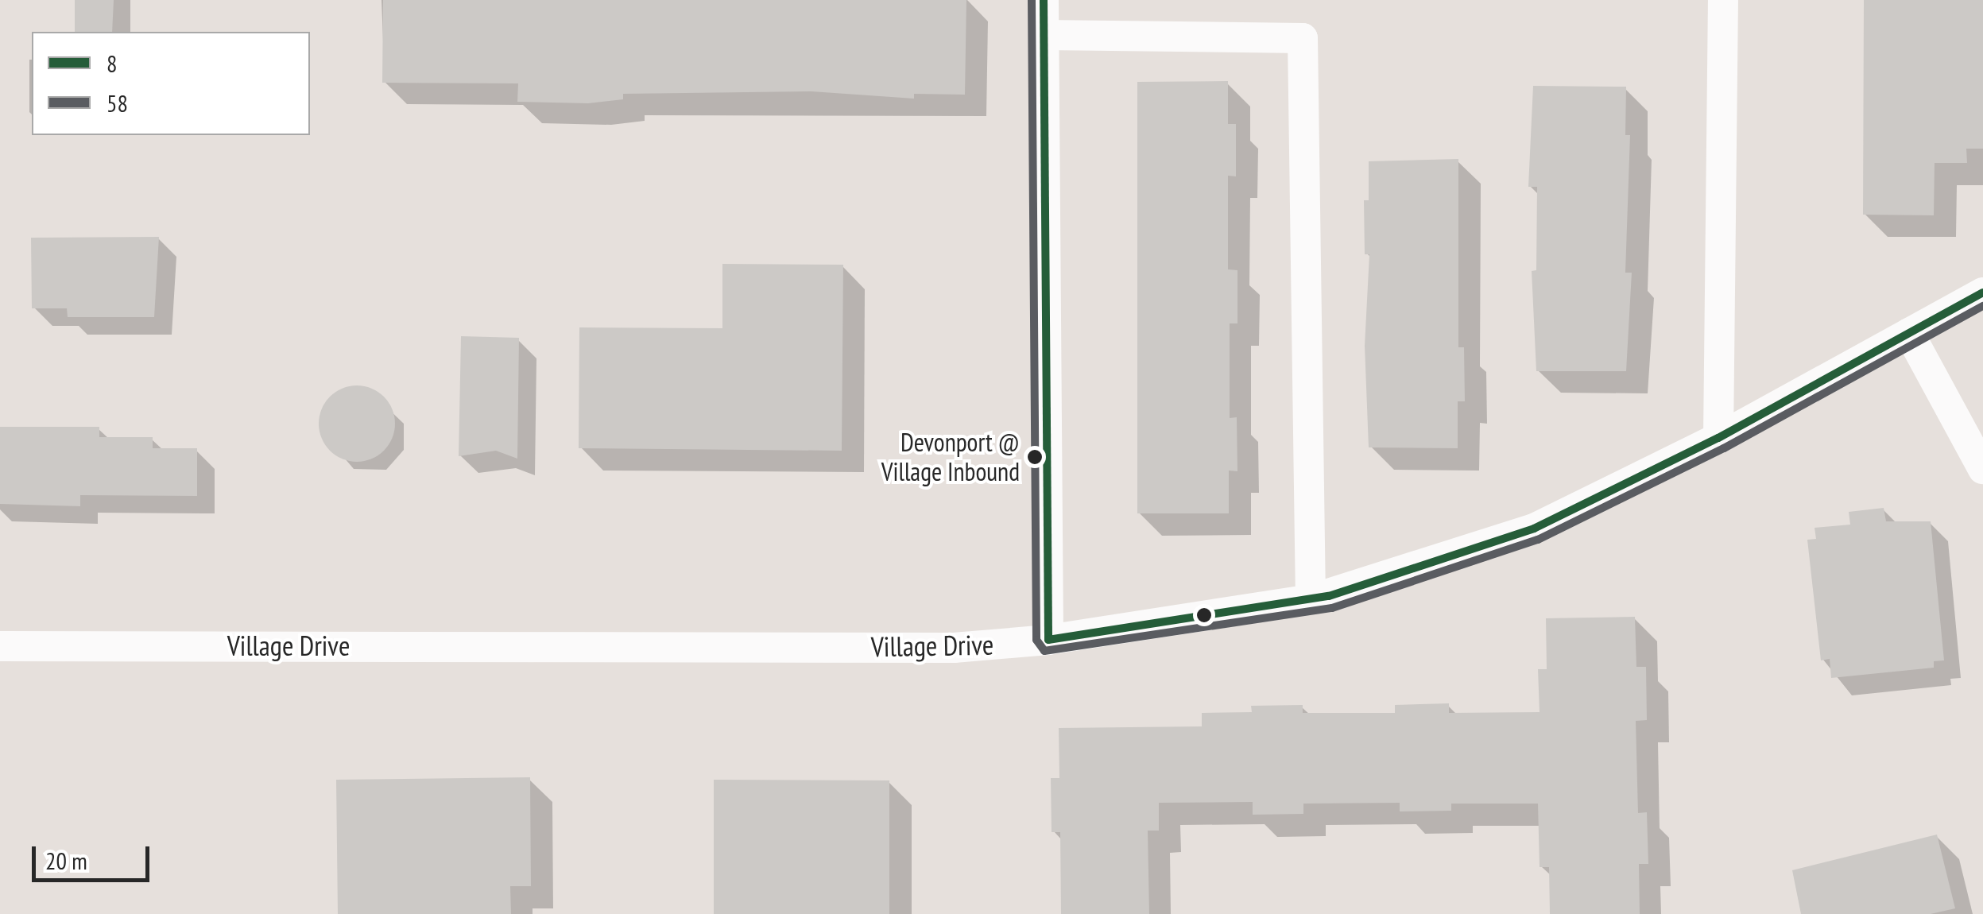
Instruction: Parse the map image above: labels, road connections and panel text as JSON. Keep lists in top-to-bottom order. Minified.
{"streets":{"street":["Village Drive"]},"places":["Devonport @ Village Inbound"],"lines":["transit line 8","transit line 58"],"legend":["8","58"],"scale_bar":"20 m"}
